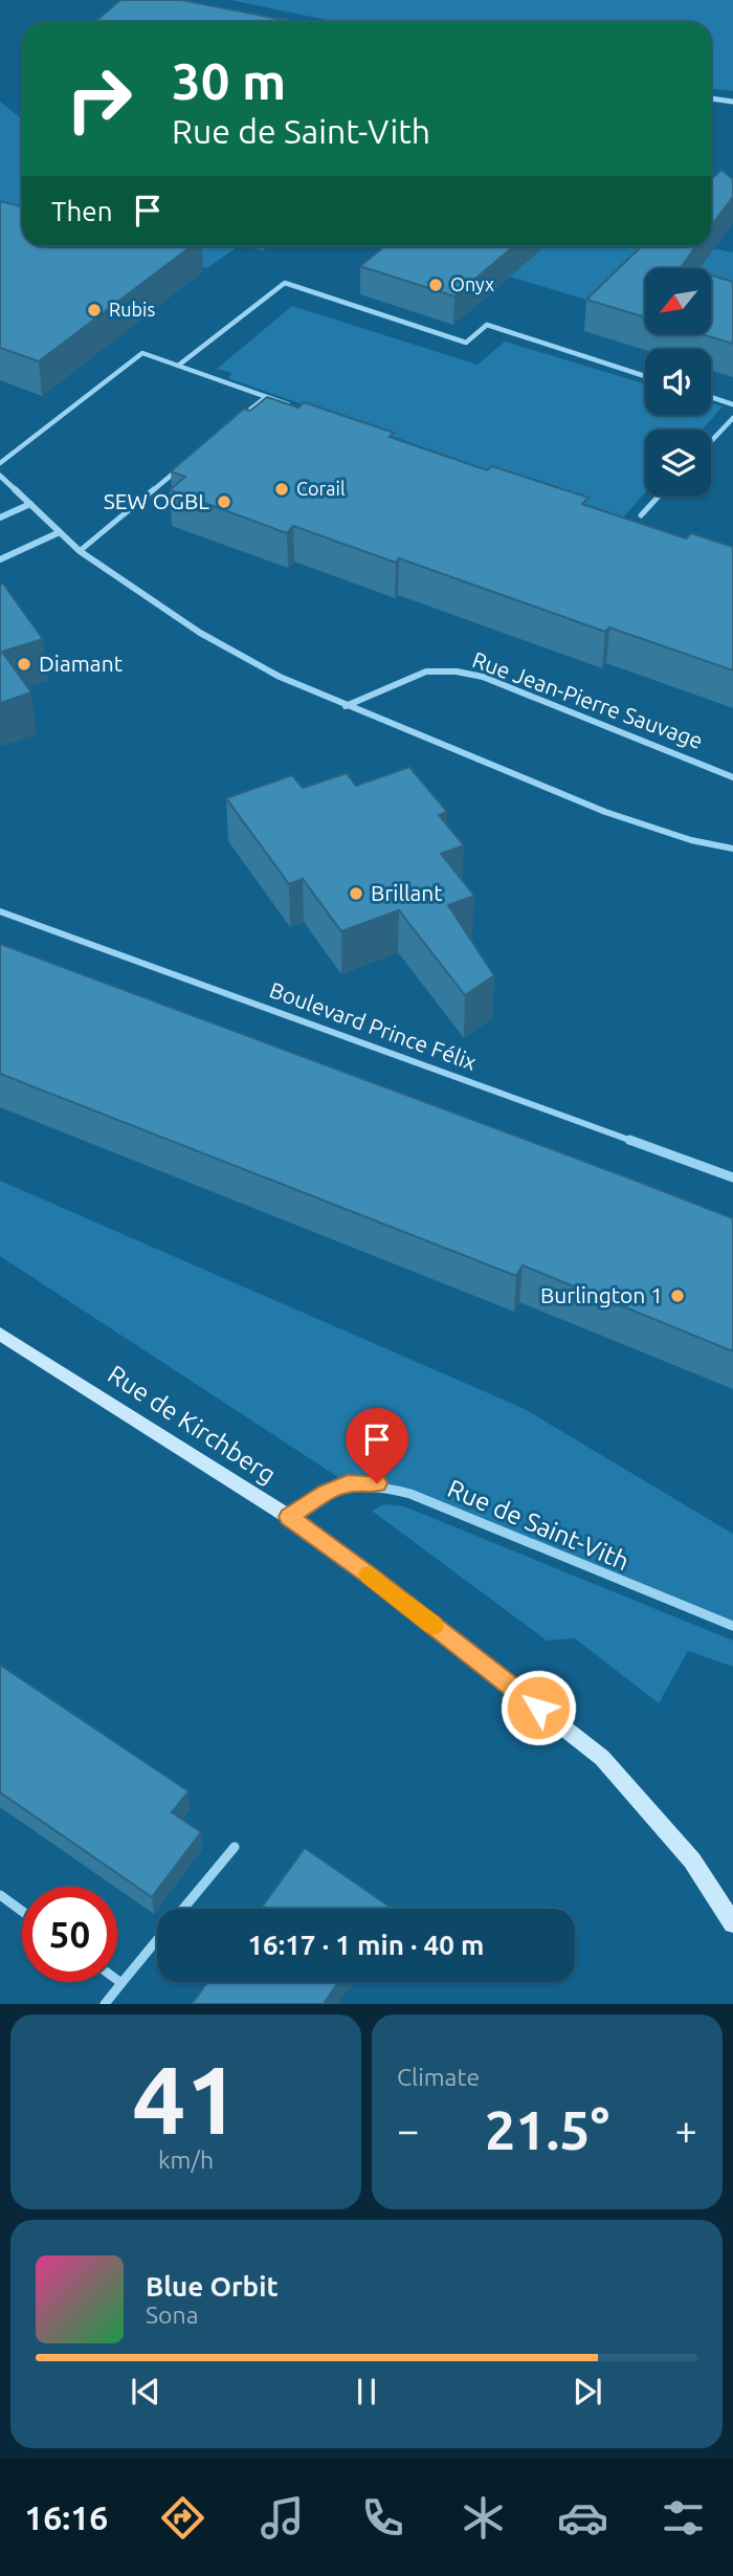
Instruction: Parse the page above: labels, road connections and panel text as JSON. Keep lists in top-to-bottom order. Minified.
{"streets":{"main road":["Rue de Kirchberg"],"street":["Rue Jean-Pierre Sauvage","Boulevard Prince Félix","Rue de Saint-Vith"]},"crossings":[["Rue de Kirchberg","Rue de Saint-Vith"]],"places":["Onyx","Rubis","Corail","SEW OGBL","Diamant","Brillant","Burlington 1"],"north":"bottom left","page":{"turn":["30 m","Rue de Saint-Vith"],"then":"Then","limit":"50","trip":"16:17 · 1 min · 40 m","tile":[["41","km/h"],"Climate"],"heat":["−","21.5°","+"],"song":["Blue Orbit","Sona"],"tabs":"16:16"}}
